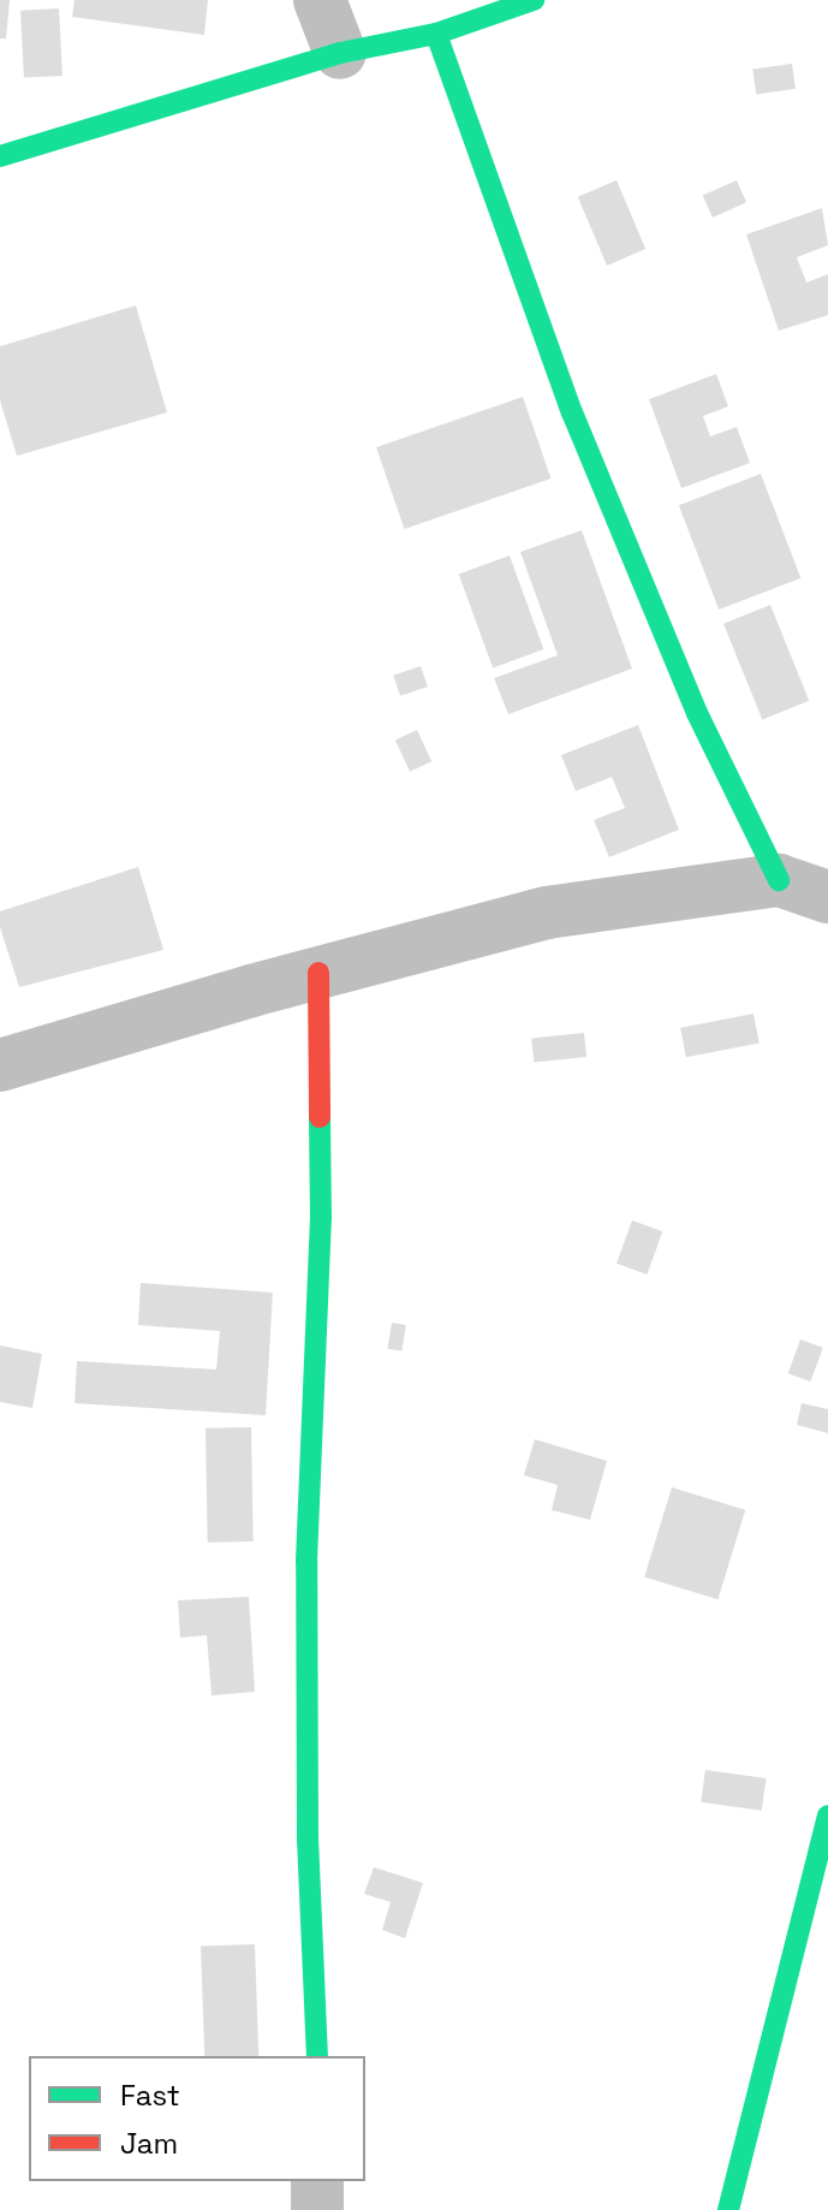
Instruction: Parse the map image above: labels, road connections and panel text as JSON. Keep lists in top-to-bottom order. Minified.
{"legend":["Fast","Jam"]}
